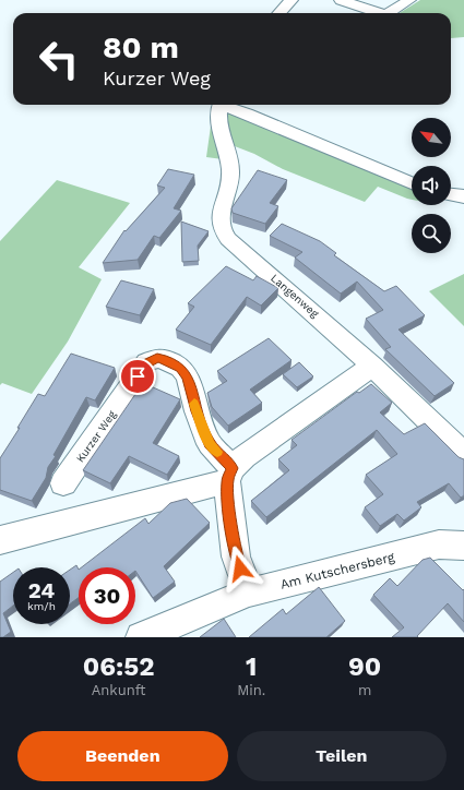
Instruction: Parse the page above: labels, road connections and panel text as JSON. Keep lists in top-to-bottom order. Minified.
{"streets":{"street":["Langenweg","Kurzer Weg","Am Kutschersberg"]},"north":"top left","page":{"turn":["80 m","Kurzer Weg"],"speed":"24 km/h","limit":"30","eta":["06:52","Ankunft","1","Min.","90","m"],"buttons":["Beenden","Teilen"]}}
